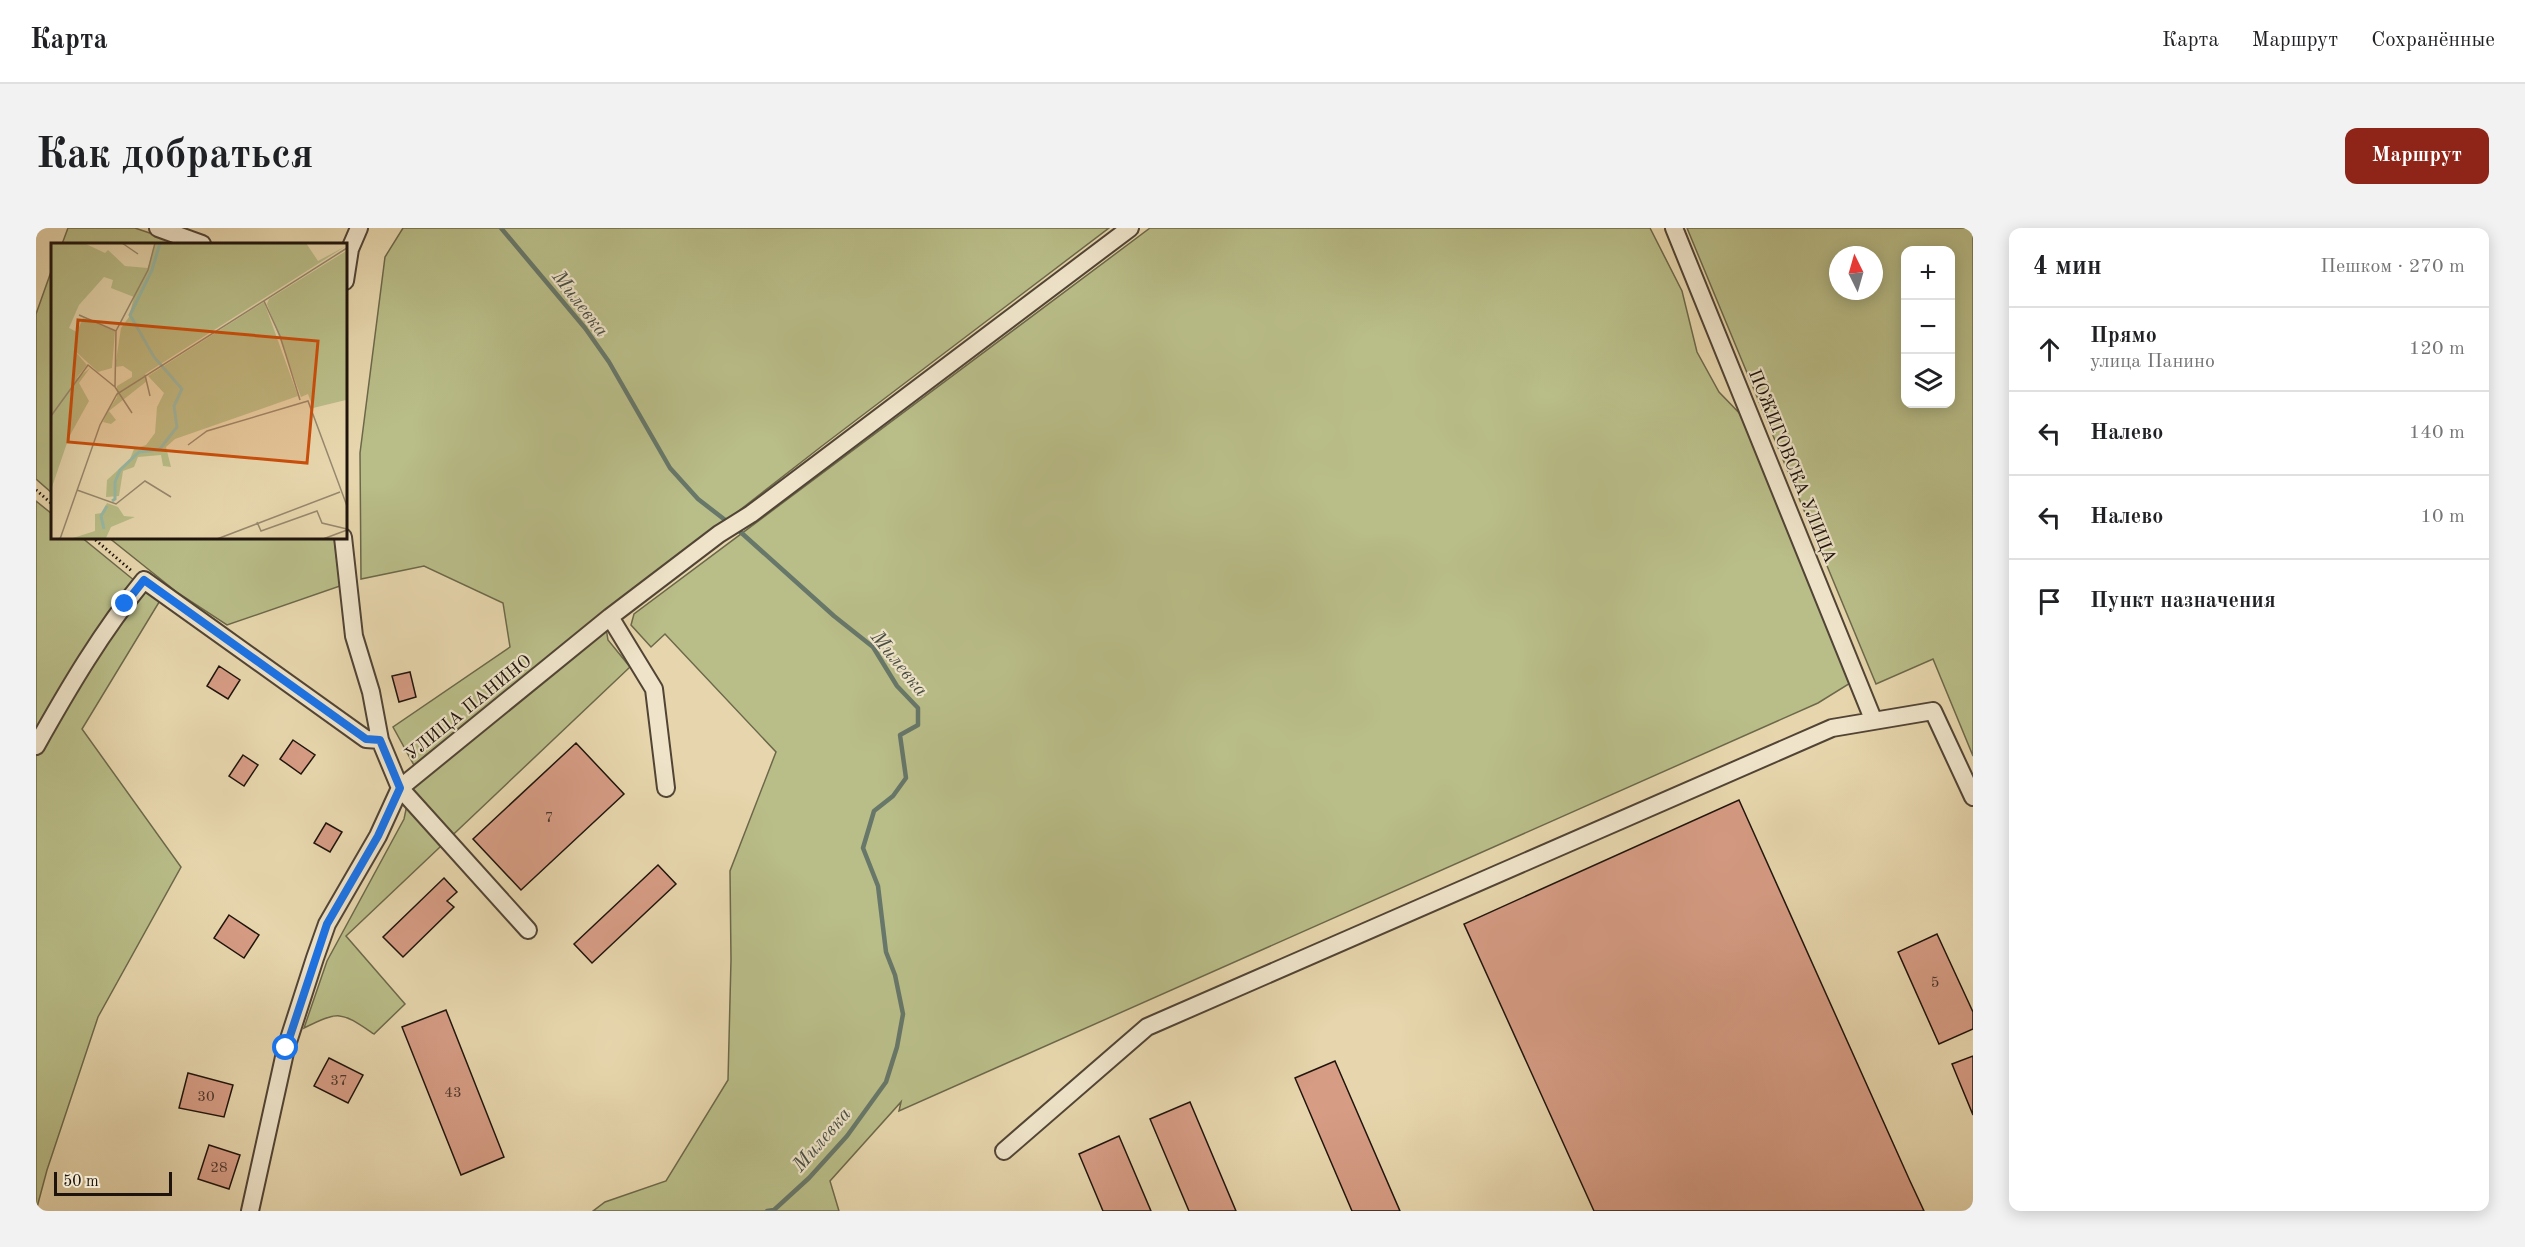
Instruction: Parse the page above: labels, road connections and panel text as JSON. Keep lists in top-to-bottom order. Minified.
{"streets":{"street":["ПОЖИГОВСКА УЛИЦА","УЛИЦА ПАНИНО"]},"water":["Милевка"],"house_numbers":["7","5","37","43","30","28"],"scale_bar":"50 m","north":"top","page":{"header":"Карта","nav":["Карта","Маршрут","Сохранённые"],"buttons":"Маршрут","title":"Как добраться","heading":["4 мин","Пешком · 270 m"],"map_buttons":["+","−"],"list":[["Прямо","улица Панино","120 m"],["Налево","140 m"],["Налево","10 m"],"Пункт назначения"],"scale":"50 m"}}
